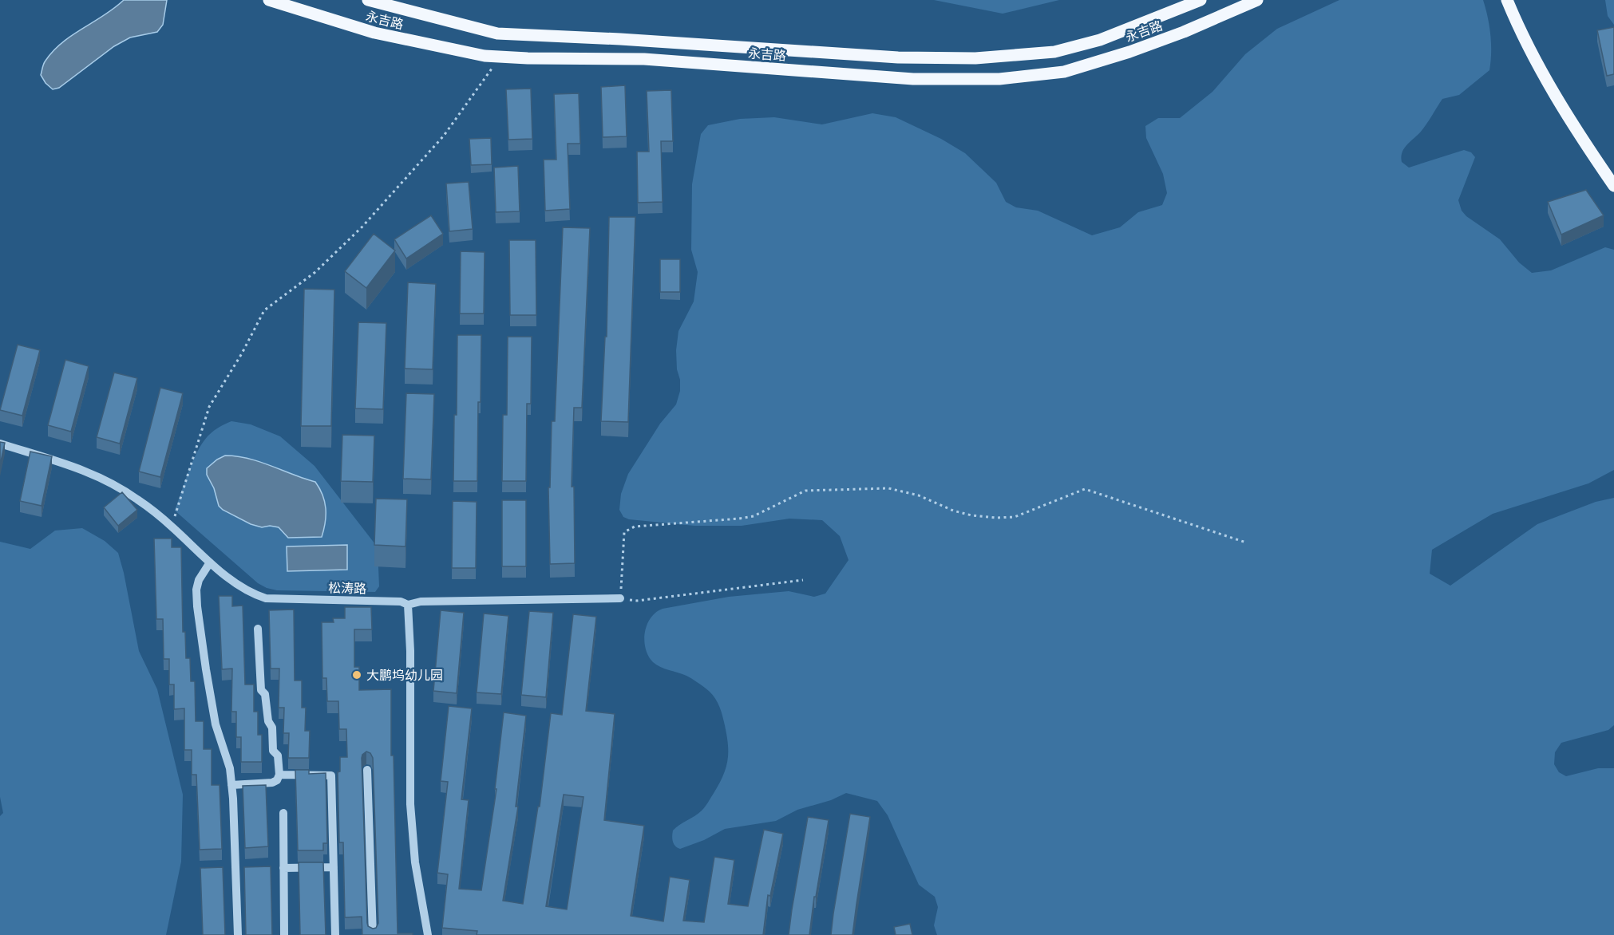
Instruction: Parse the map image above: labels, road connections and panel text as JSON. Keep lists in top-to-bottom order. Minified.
{"streets":{"main road":["永吉路"],"street":["松涛路"]},"places":["大鹏坞幼儿园"]}
